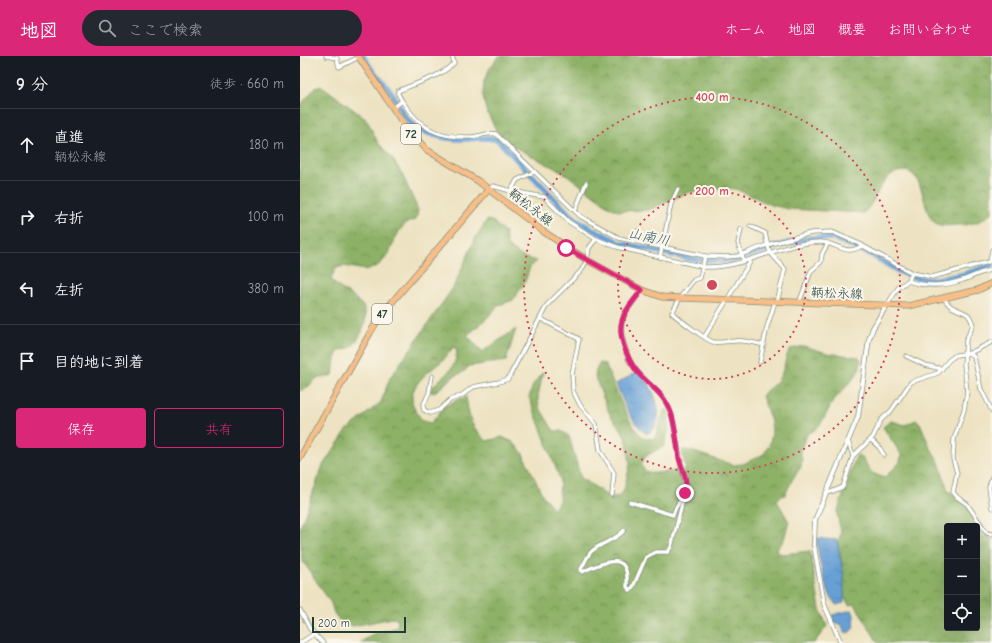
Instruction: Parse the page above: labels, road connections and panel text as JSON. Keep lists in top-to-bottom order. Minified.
{"streets":{"main road":["72","鞆松永線","47"]},"crossings":[["72","鞆松永線"]],"water":["山南川"],"scale_bar":"200 m","page":{"header":"地図","search":"ここで検索","nav":["ホーム","地図","概要","お問い合わせ"],"heading":["9 分","徒歩 · 660 m"],"list":[["直進","鞆松永線","180 m"],["右折","100 m"],["左折","380 m"],"目的地に到着"],"buttons":["保存","共有"],"map_buttons":["+","−"],"scale":"200 m"},"rings":["400 m","200 m"]}
